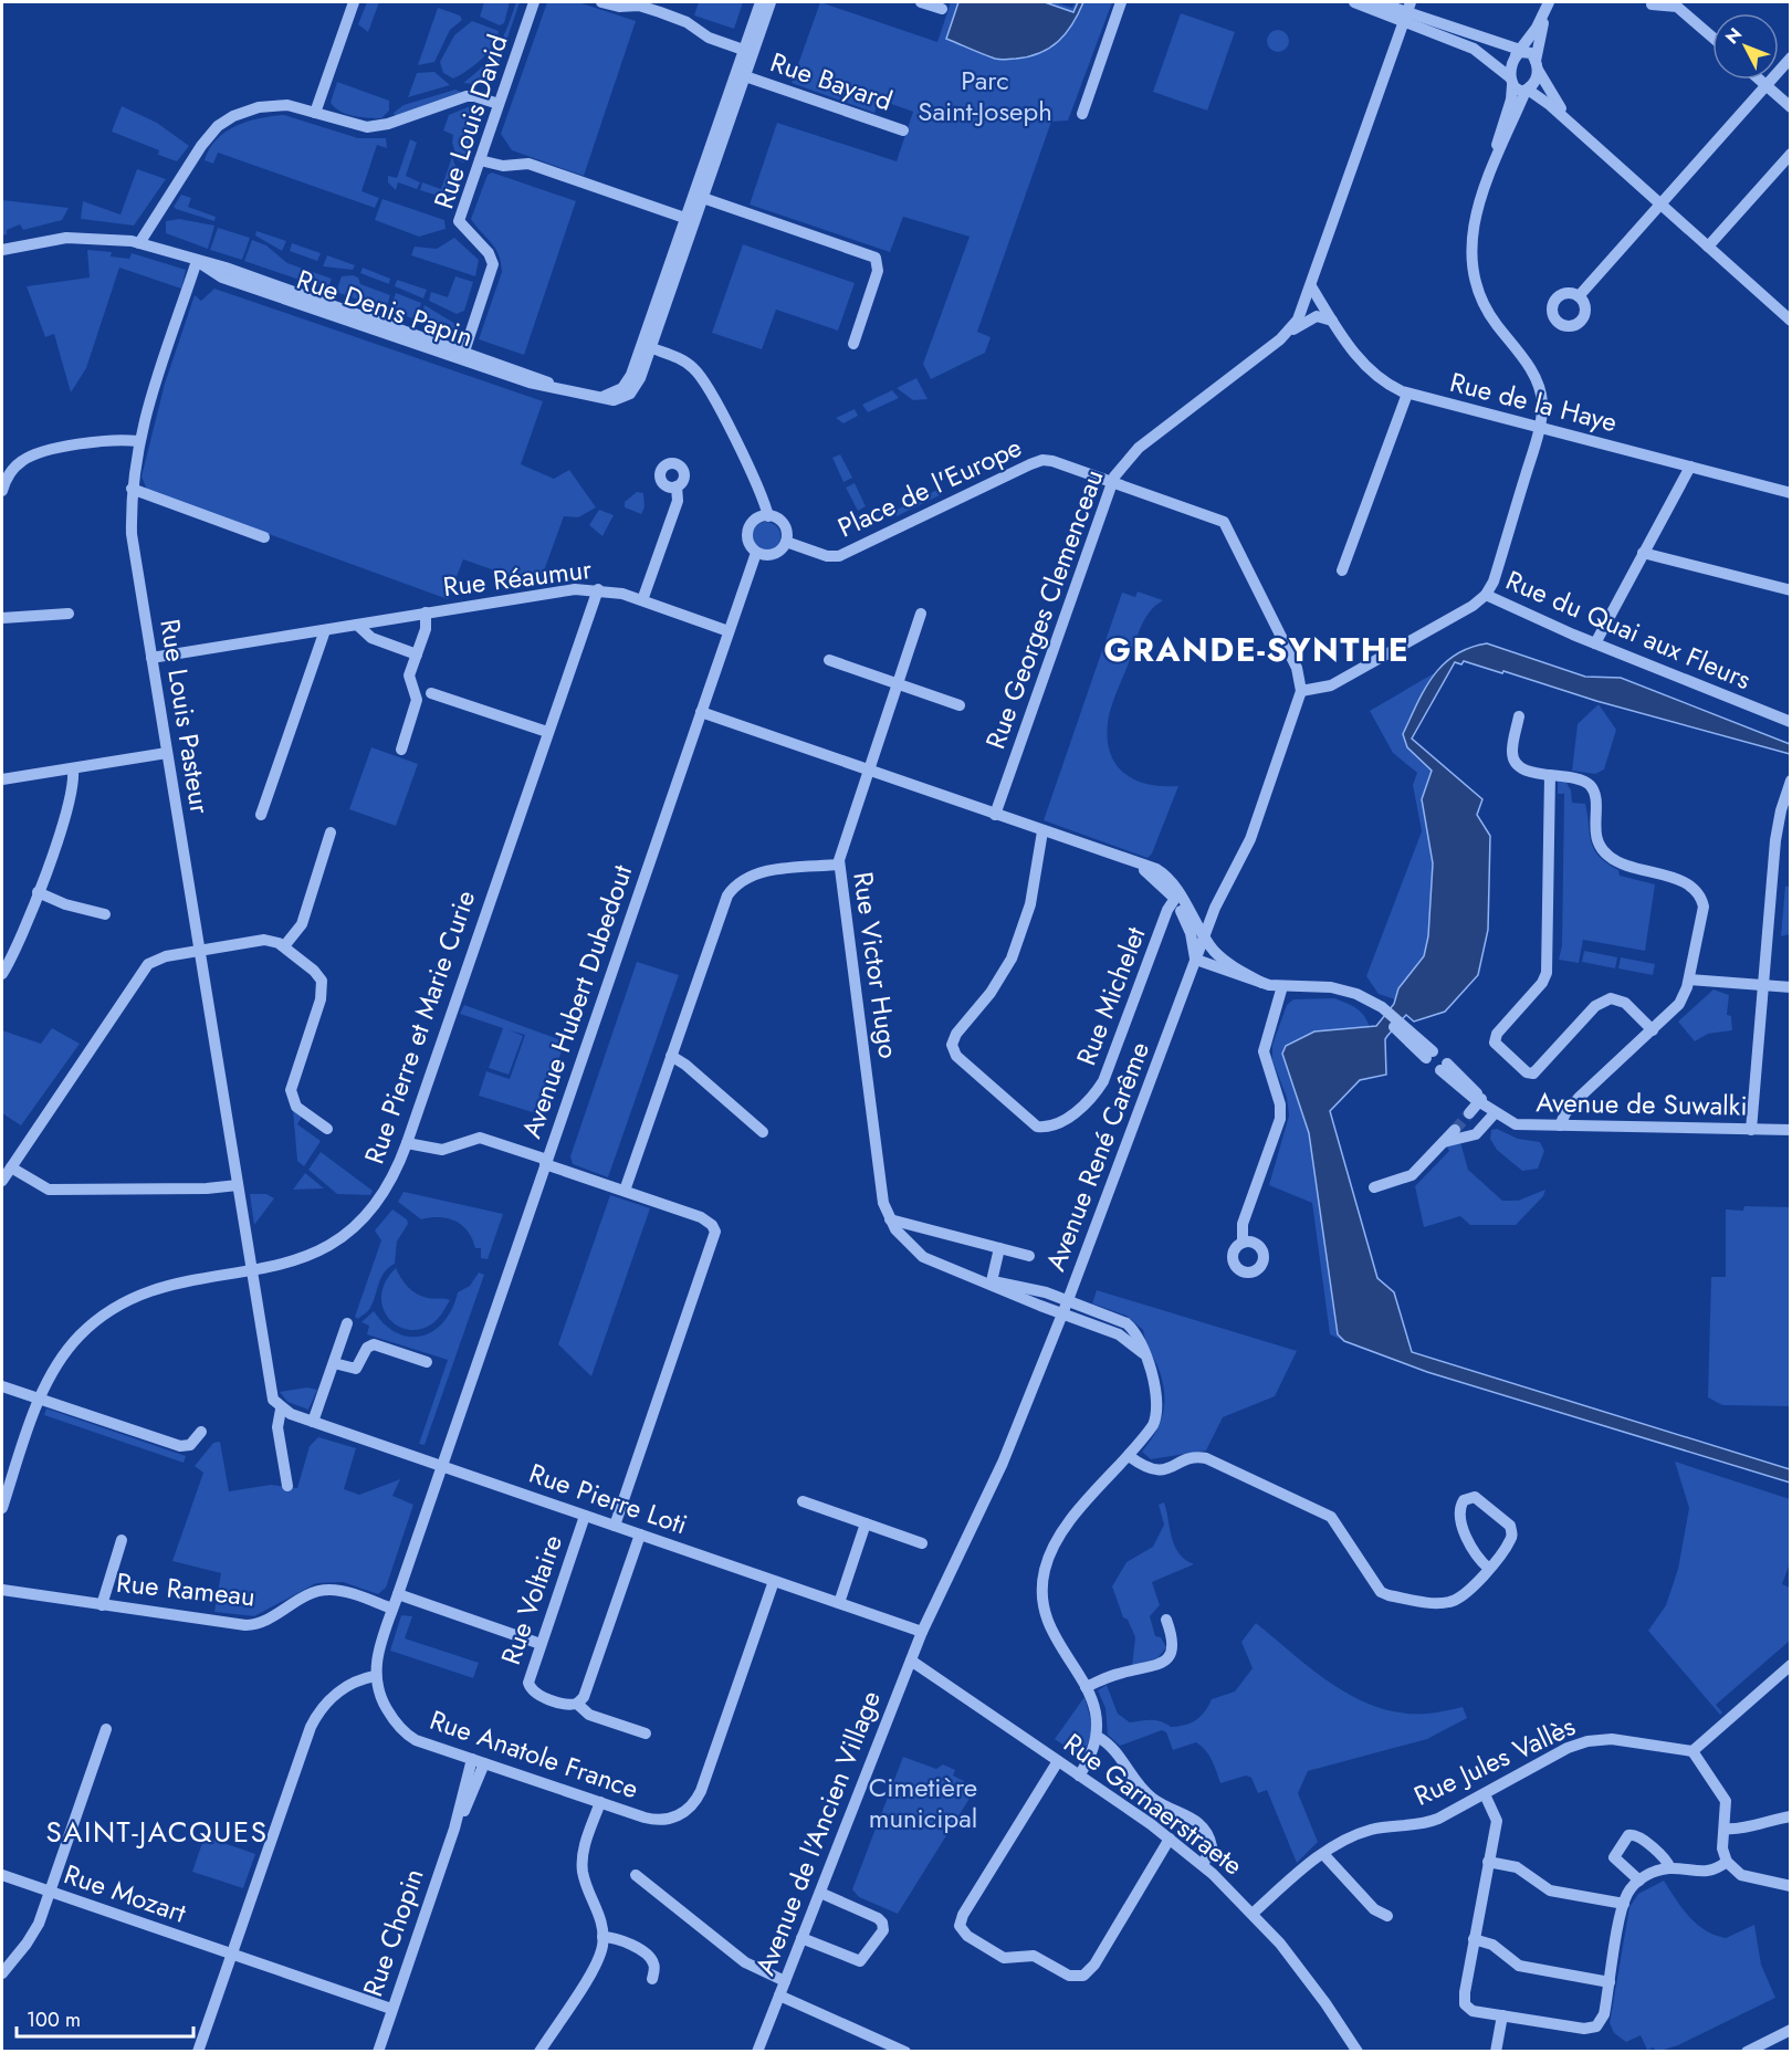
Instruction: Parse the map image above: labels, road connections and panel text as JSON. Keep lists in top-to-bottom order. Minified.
{"streets":{"street":["Rue Bayard","Rue Louis David","Rue Denis Papin","Rue de la Haye","Place de l'Europe","Rue Réaumur","Rue Georges Clemenceau","Rue du Quai aux Fleurs","Rue Louis Pasteur","Rue Victor Hugo","Rue Michelet","Avenue Hubert Dubedout","Rue Pierre et Marie Curie","Avenue de Suwalki","Avenue René Carême","Rue Pierre Loti","Rue Rameau","Rue Voltaire","Rue Anatole France","Rue Jules Vallès","Rue Garnaerstraete","Avenue de l'Ancien Village","Rue Mozart","Rue Chopin"]},"crossings":[["Rue Louis David","Rue Denis Papin"],["Rue Denis Papin","Rue Louis Pasteur"],["Rue de la Haye","Rue Georges Clemenceau"],["Place de l'Europe","Rue Georges Clemenceau"],["Place de l'Europe","Avenue Hubert Dubedout"],["Place de l'Europe","Avenue René Carême"],["Rue Réaumur","Rue Louis Pasteur"],["Rue Réaumur","Avenue Hubert Dubedout"],["Rue Réaumur","Rue Pierre et Marie Curie"],["Rue Georges Clemenceau","Rue Michelet"],["Rue Louis Pasteur","Rue Pierre et Marie Curie"],["Rue Louis Pasteur","Rue Pierre Loti"],["Rue Victor Hugo","Rue Michelet"],["Rue Victor Hugo","Avenue René Carême"],["Rue Michelet","Avenue Hubert Dubedout"],["Rue Michelet","Avenue René Carême"],["Avenue Hubert Dubedout","Rue Pierre Loti"],["Avenue René Carême","Rue Pierre Loti"],["Avenue René Carême","Avenue de l'Ancien Village"],["Rue Pierre Loti","Rue Voltaire"],["Rue Pierre Loti","Rue Anatole France"],["Rue Pierre Loti","Avenue de l'Ancien Village"],["Rue Anatole France","Rue Chopin"],["Rue Jules Vallès","Rue Garnaerstraete"],["Rue Garnaerstraete","Avenue de l'Ancien Village"],["Rue Mozart","Rue Chopin"]],"districts":["GRANDE-SYNTHE","SAINT-JACQUES"],"parks":["Parc Saint-Joseph","Cimetière municipal"],"scale_bar":"100 m","north":"top left"}
